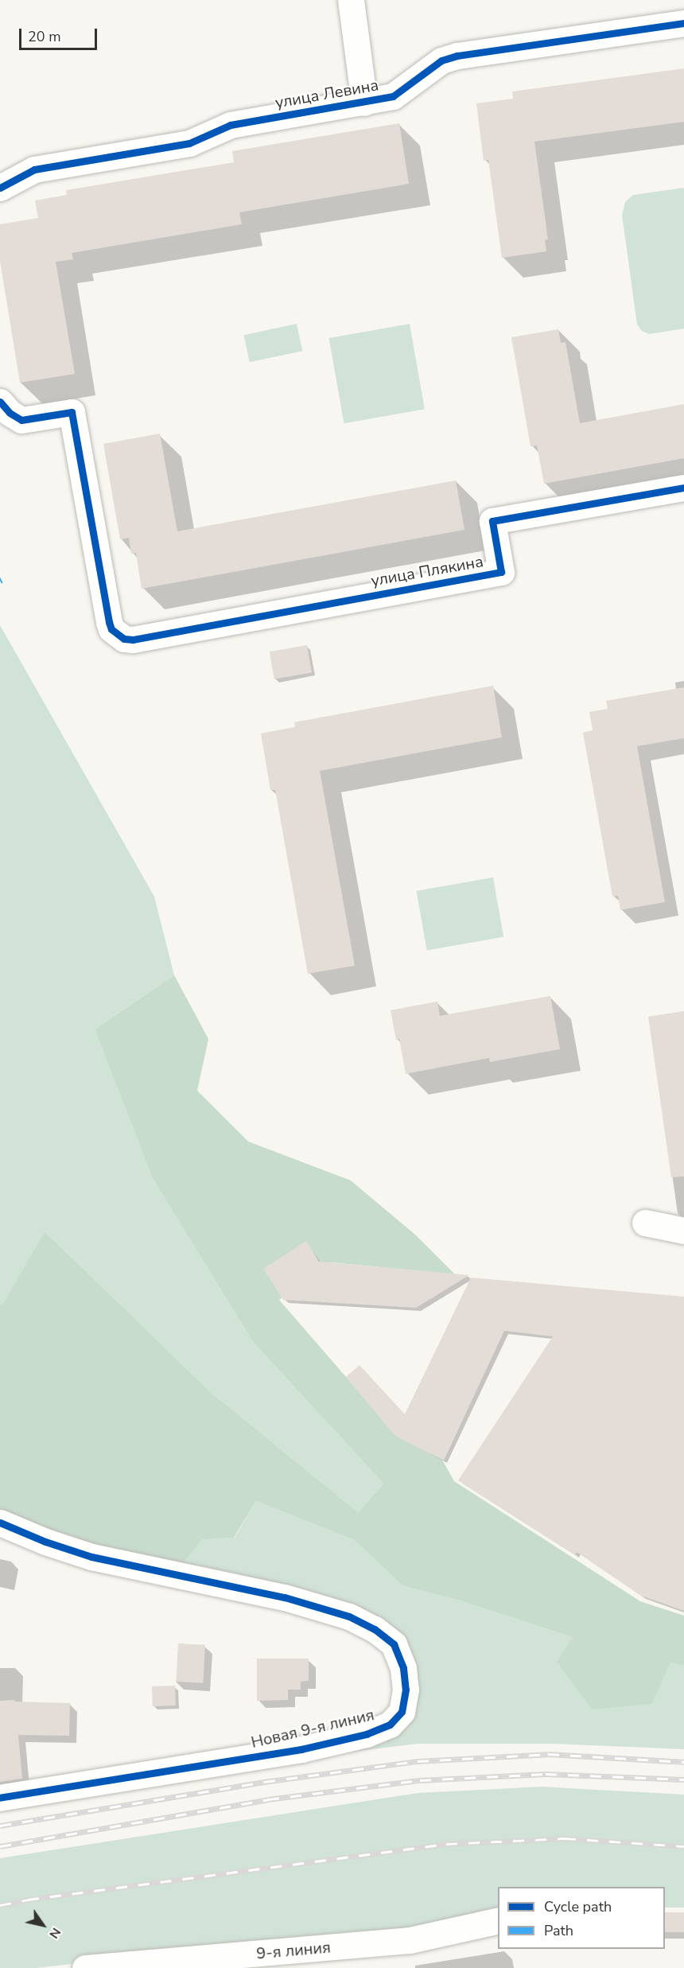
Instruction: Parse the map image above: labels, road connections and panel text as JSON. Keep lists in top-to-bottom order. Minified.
{"streets":{"street":["улица Левина","улица Плякина","Новая 9-я линия","9-я линия"]},"legend":["Cycle path","Path"],"scale_bar":"20 m","north":"bottom right"}
